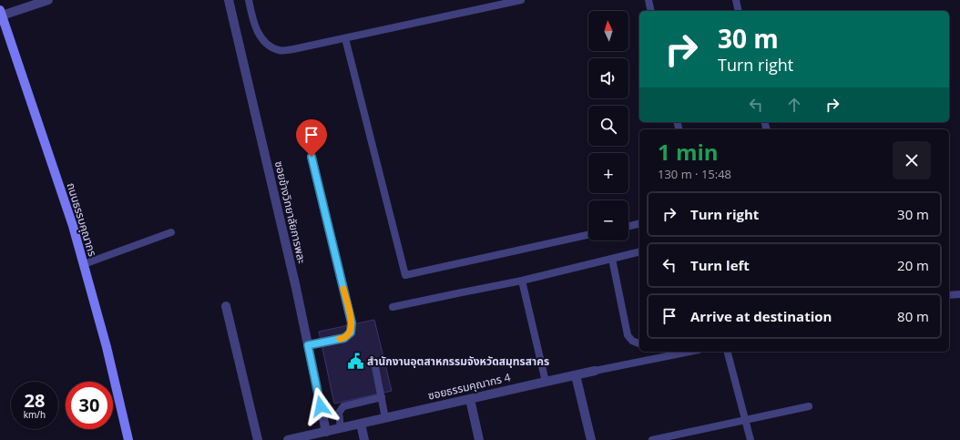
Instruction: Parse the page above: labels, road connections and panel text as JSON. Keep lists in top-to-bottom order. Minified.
{"streets":{"street":["ซอยข้างวิทยาลัยการพละ","ถนนธรรมคุณากร","ซอยธรรมคุณากร 4"]},"crossings":[["ซอยข้างวิทยาลัยการพละ","ซอยธรรมคุณากร 4"]],"places":{"public building":["สำนักงานอุตสาหกรรมจังหวัดสมุทรสาคร"]},"north":"top","page":{"map_buttons":["+","−"],"turn":["30 m","Turn right"],"heading":["1 min","130 m · 15:48"],"list":[{"name":"Turn right","value":"30 m"},{"name":"Turn left","value":"20 m"},{"name":"Arrive at destination","value":"80 m"}],"speed":"28 km/h","limit":"30"}}
